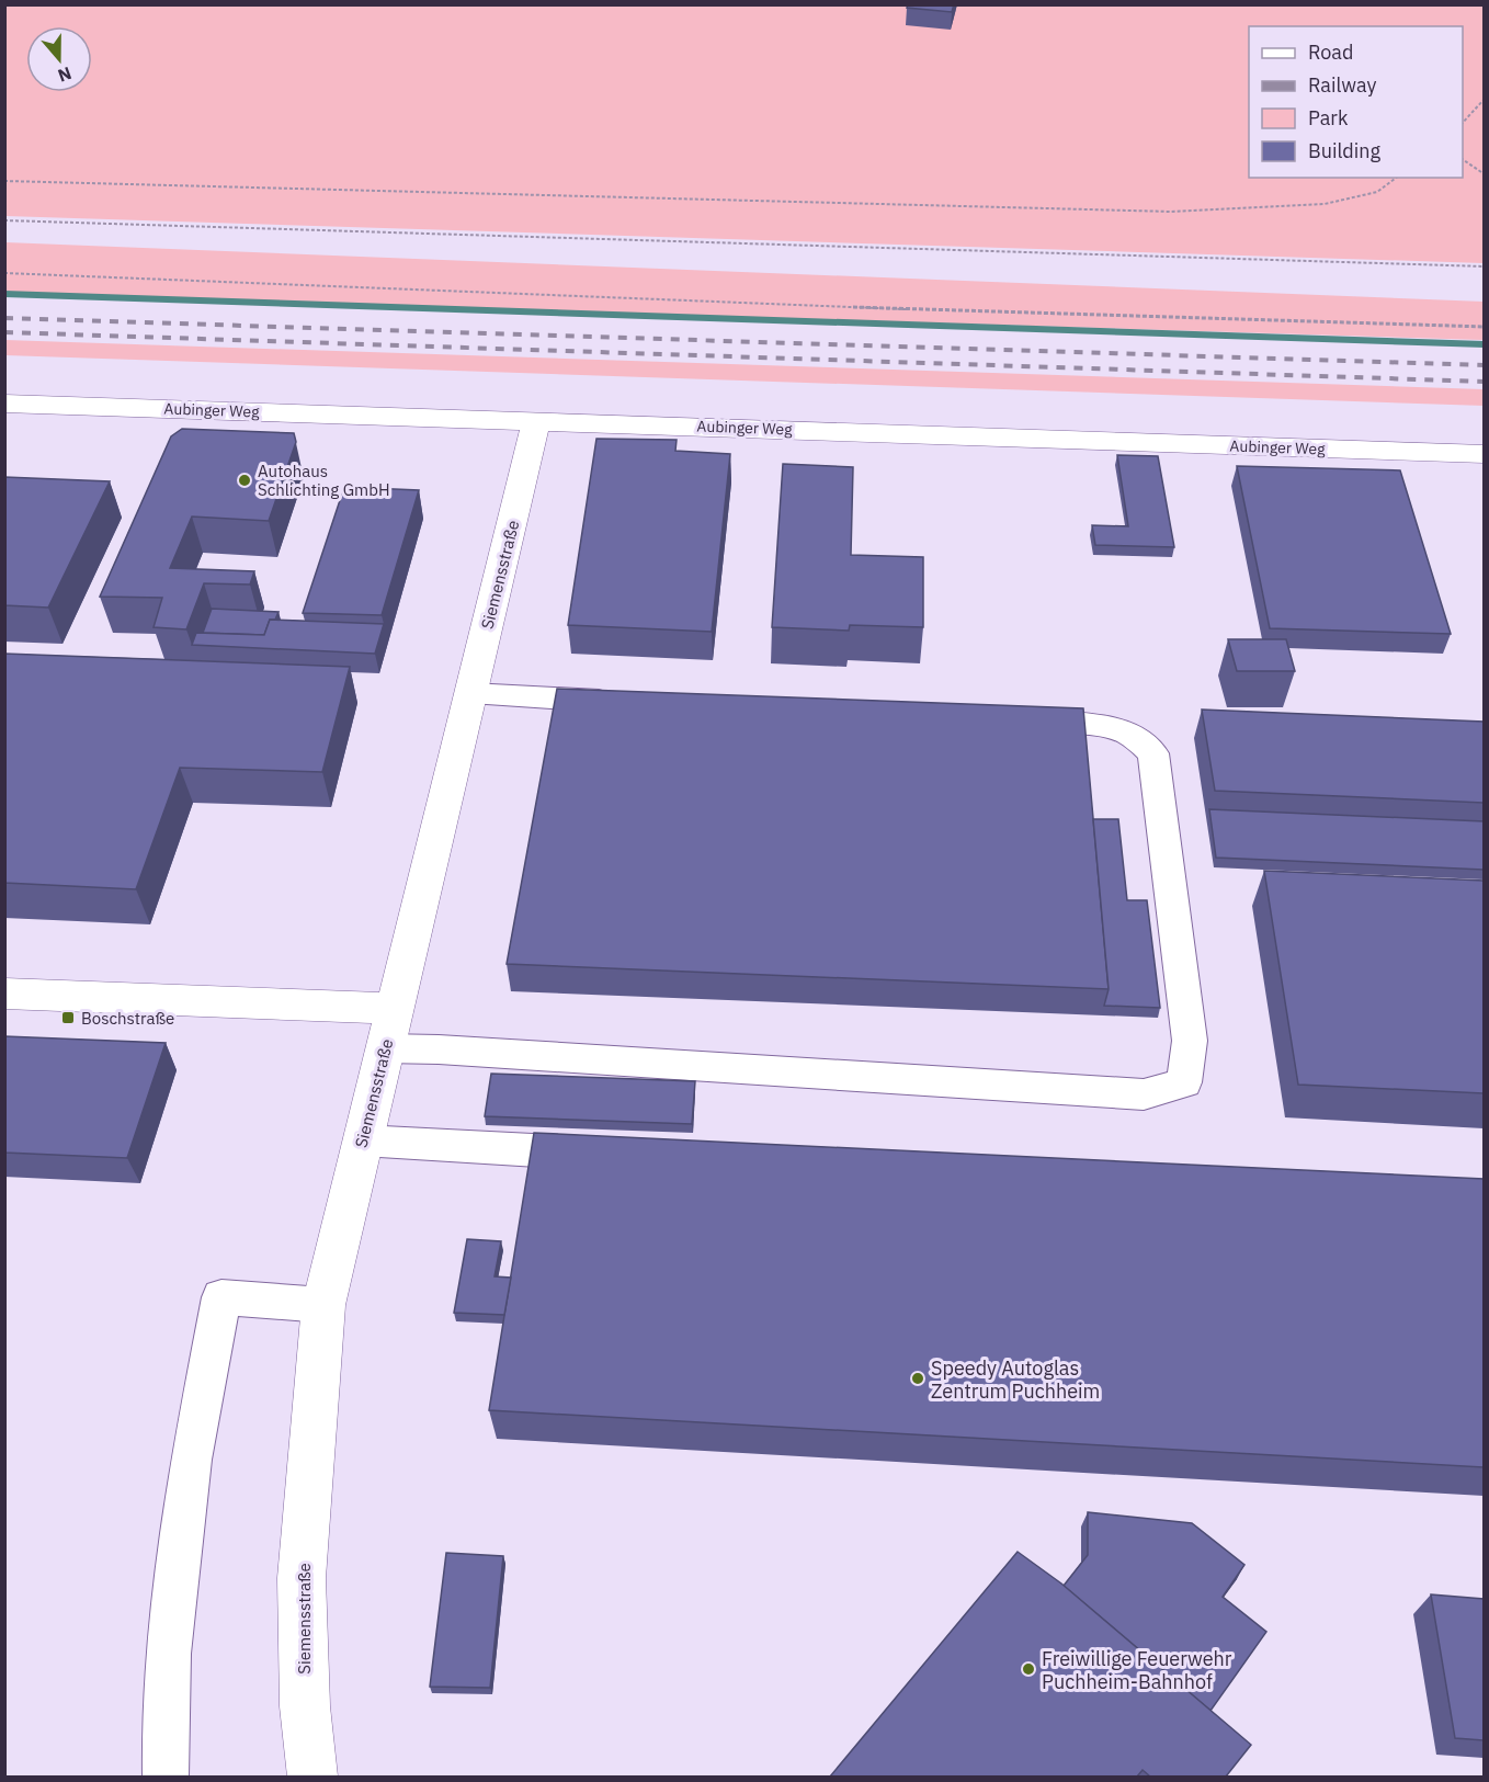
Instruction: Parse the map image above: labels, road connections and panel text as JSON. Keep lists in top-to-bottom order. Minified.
{"streets":{"street":["Aubinger Weg","Siemensstraße"]},"crossings":[["Aubinger Weg","Siemensstraße"]],"places":{"other":["Autohaus Schlichting GmbH","Speedy Autoglas Zentrum Puchheim","Freiwillige Feuerwehr Puchheim-Bahnhof"],"transit":["Boschstraße"]},"legend":["Road","Railway","Park","Building"],"north":"bottom"}
